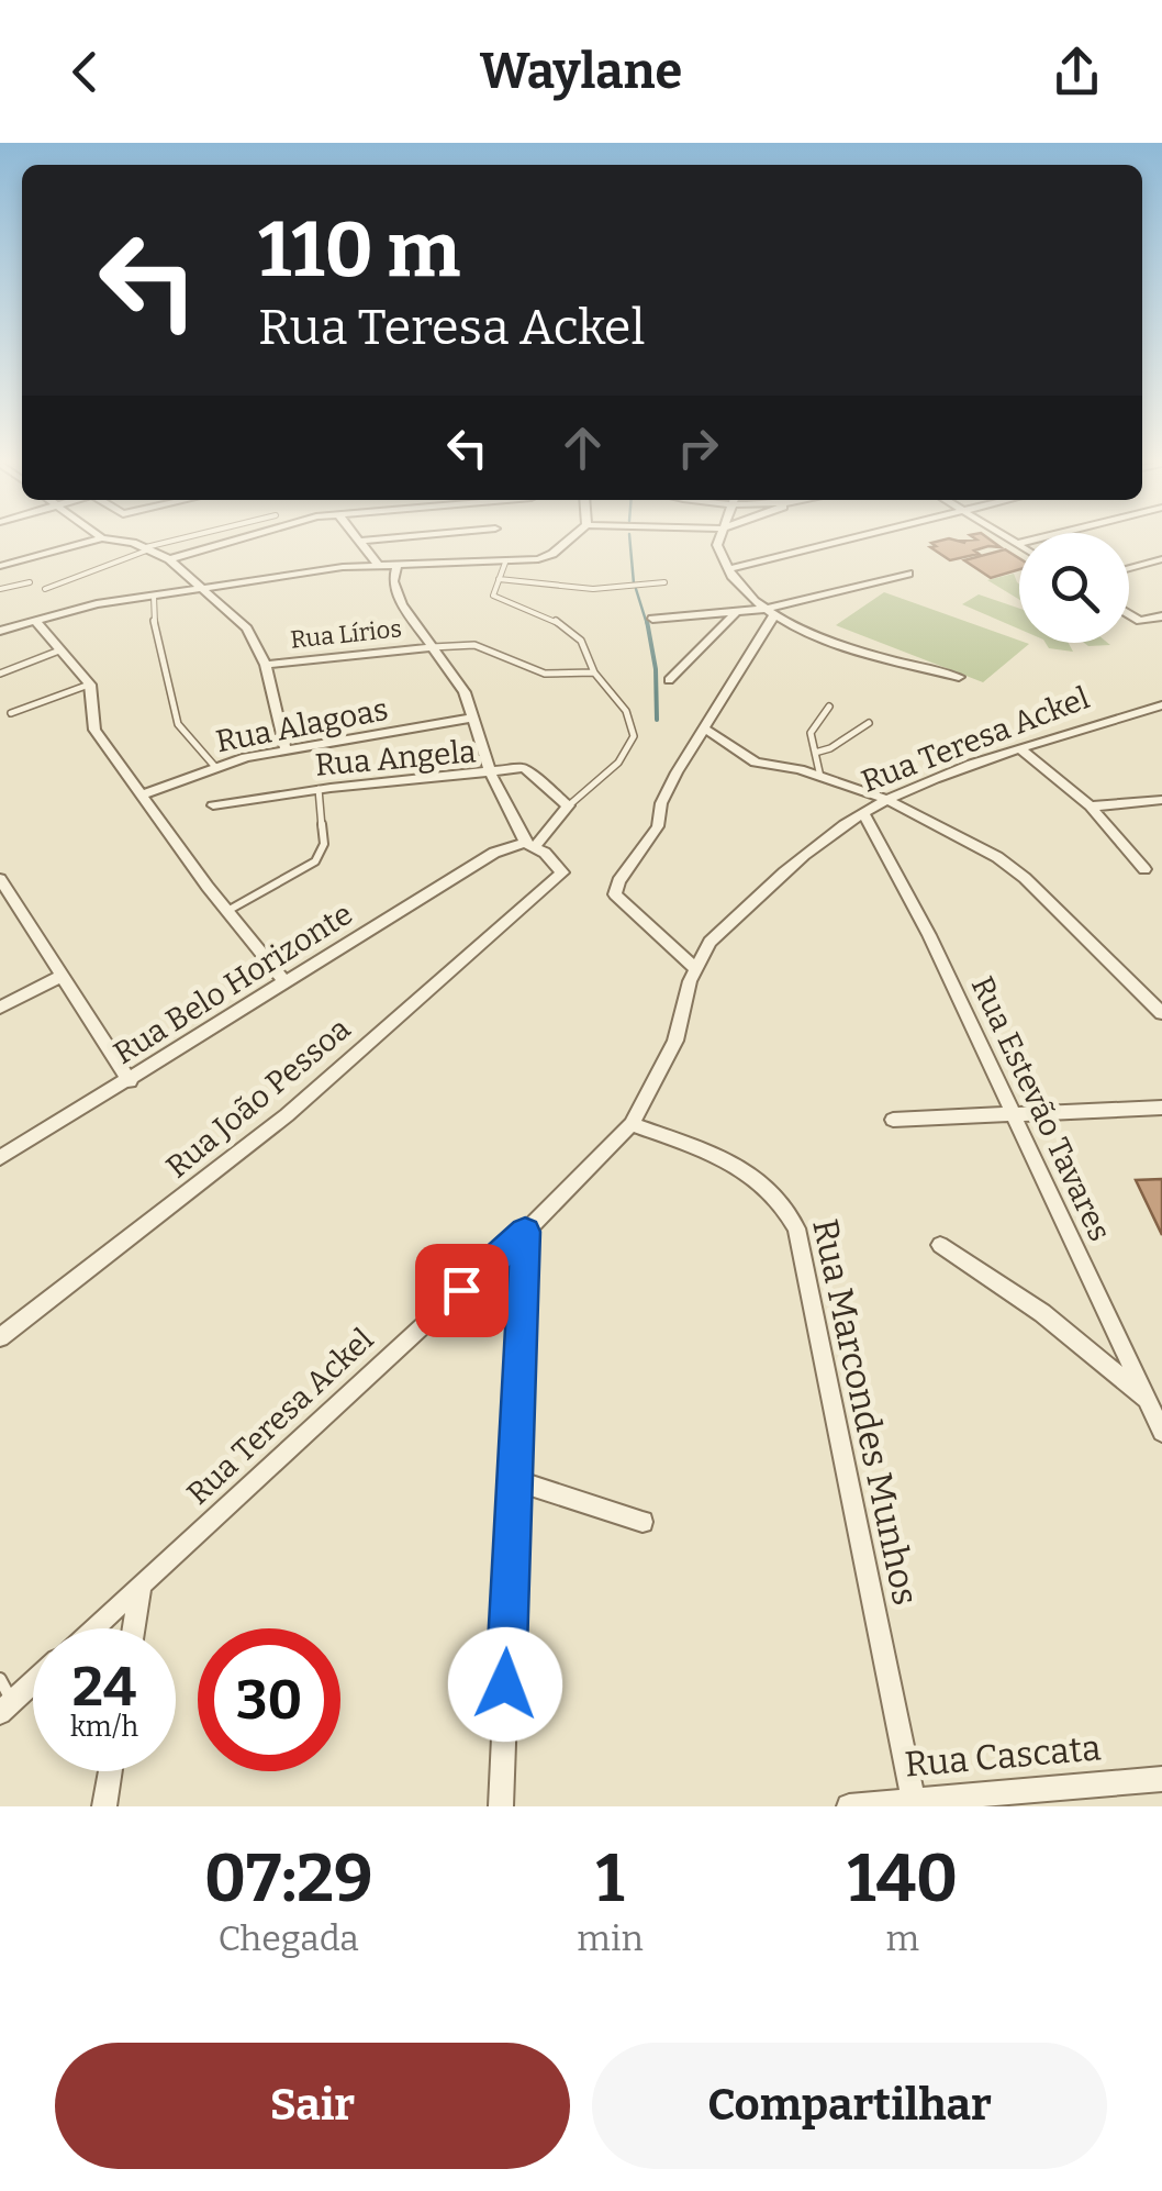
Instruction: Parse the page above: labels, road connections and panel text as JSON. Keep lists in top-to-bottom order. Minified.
{"streets":{"street":["Rua Lírios","Rua Alagoas","Rua Teresa Ackel","Rua Angela","Rua Belo Horizonte","Rua João Pessoa","Rua Estevão Tavares","Rua Marcondes Munhos","Rua Cascata"]},"crossings":[["Rua Teresa Ackel","Rua Estevão Tavares"],["Rua Teresa Ackel","Rua Marcondes Munhos"],["Rua Belo Horizonte","Rua João Pessoa"],["Rua Marcondes Munhos","Rua Cascata"]],"page":{"header":"Waylane","turn":["110 m","Rua Teresa Ackel"],"speed":"24 km/h","limit":"30","eta":["07:29","Chegada","1","min","140","m"],"buttons":["Sair","Compartilhar"]}}
